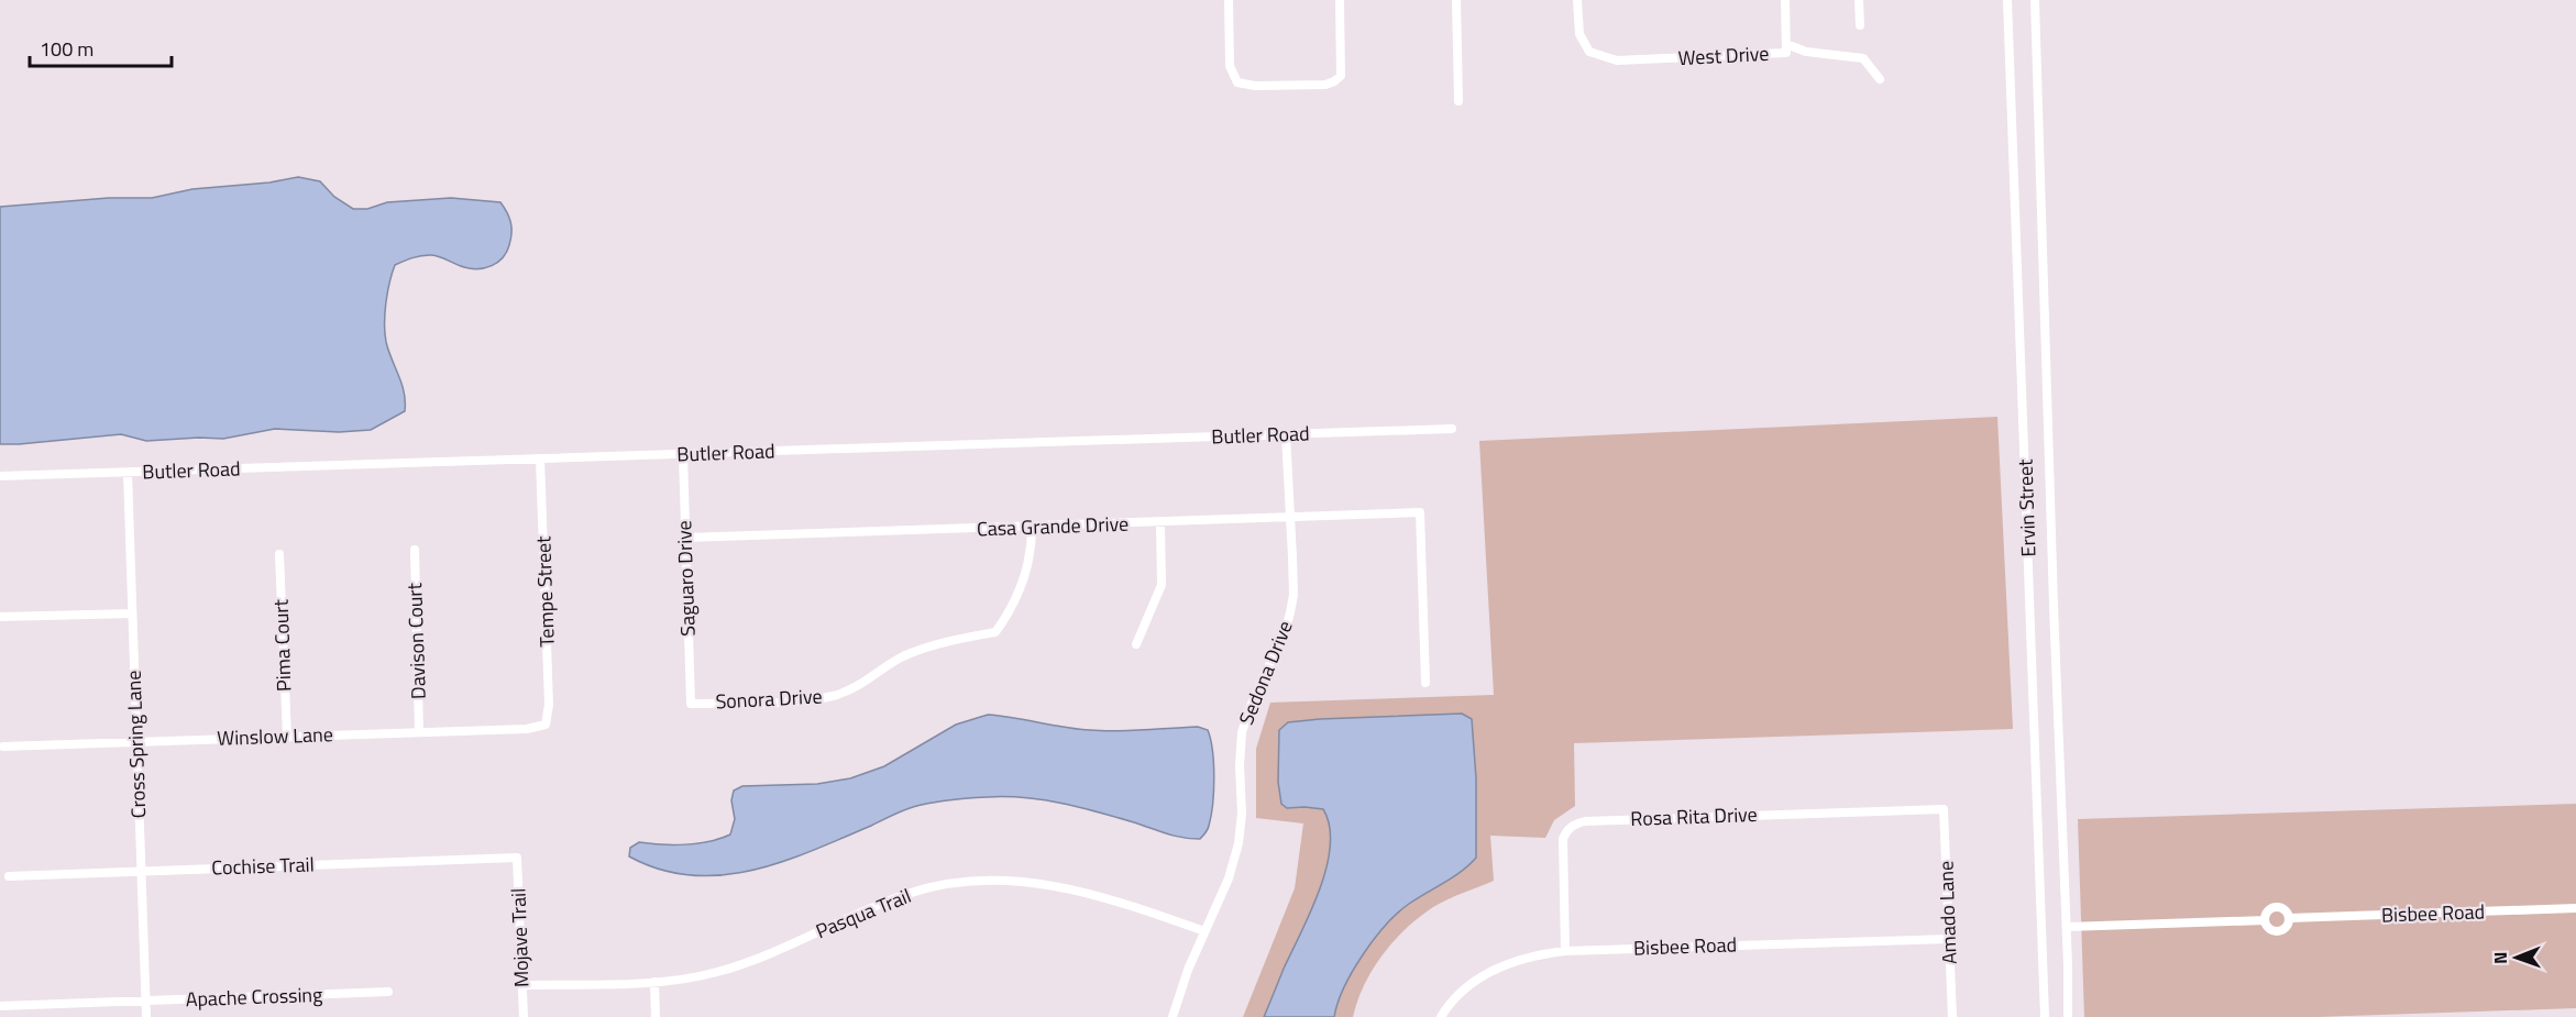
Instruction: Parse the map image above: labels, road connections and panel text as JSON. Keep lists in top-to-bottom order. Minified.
{"streets":{"street":["West Drive","Butler Road","Ervin Street","Casa Grande Drive","Saguaro Drive","Tempe Street","Davison Court","Pima Court","Sedona Drive","Sonora Drive","Winslow Lane","Cross Spring Lane","Rosa Rita Drive","Cochise Trail","Amado Lane","Pasqua Trail","Bisbee Road","Mojave Trail","Apache Crossing"]},"crossings":[["Butler Road","Saguaro Drive"],["Butler Road","Tempe Street"],["Butler Road","Sedona Drive"],["Butler Road","Cross Spring Lane"],["Casa Grande Drive","Saguaro Drive"],["Casa Grande Drive","Sedona Drive"],["Casa Grande Drive","Sonora Drive"],["Saguaro Drive","Sonora Drive"],["Tempe Street","Winslow Lane"],["Davison Court","Winslow Lane"],["Pima Court","Winslow Lane"],["Sedona Drive","Pasqua Trail"],["Winslow Lane","Cross Spring Lane"],["Cross Spring Lane","Cochise Trail"],["Cross Spring Lane","Apache Crossing"],["Rosa Rita Drive","Amado Lane"],["Rosa Rita Drive","Bisbee Road"],["Cochise Trail","Mojave Trail"],["Amado Lane","Bisbee Road"],["Pasqua Trail","Mojave Trail"]],"scale_bar":"100 m","north":"left"}
